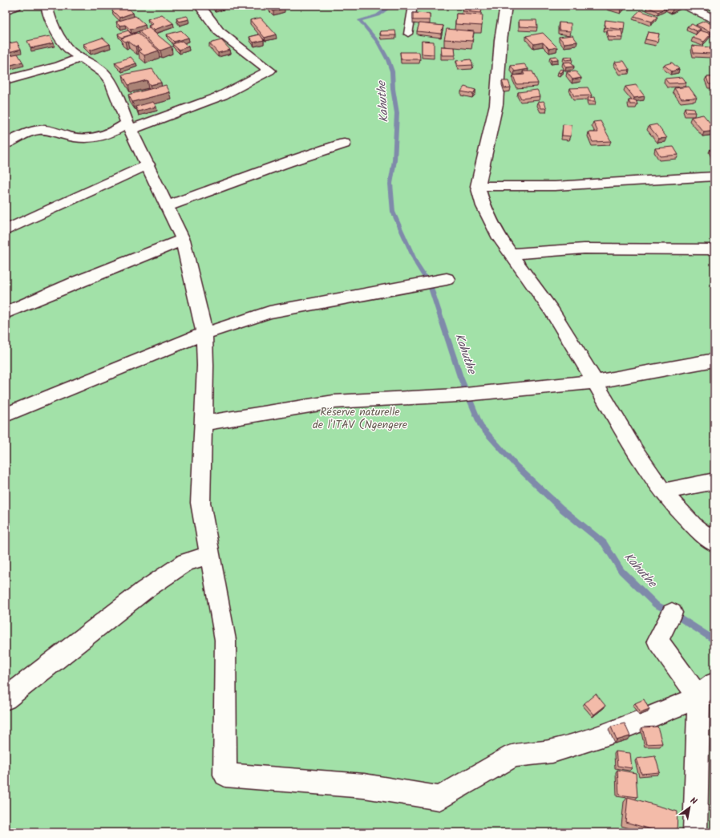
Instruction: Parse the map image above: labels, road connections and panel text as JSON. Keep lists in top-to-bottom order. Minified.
{"water":["Kahuthe"],"parks":["Réserve naturelle de l'ITAV (Ngengere"],"north":"top right"}
